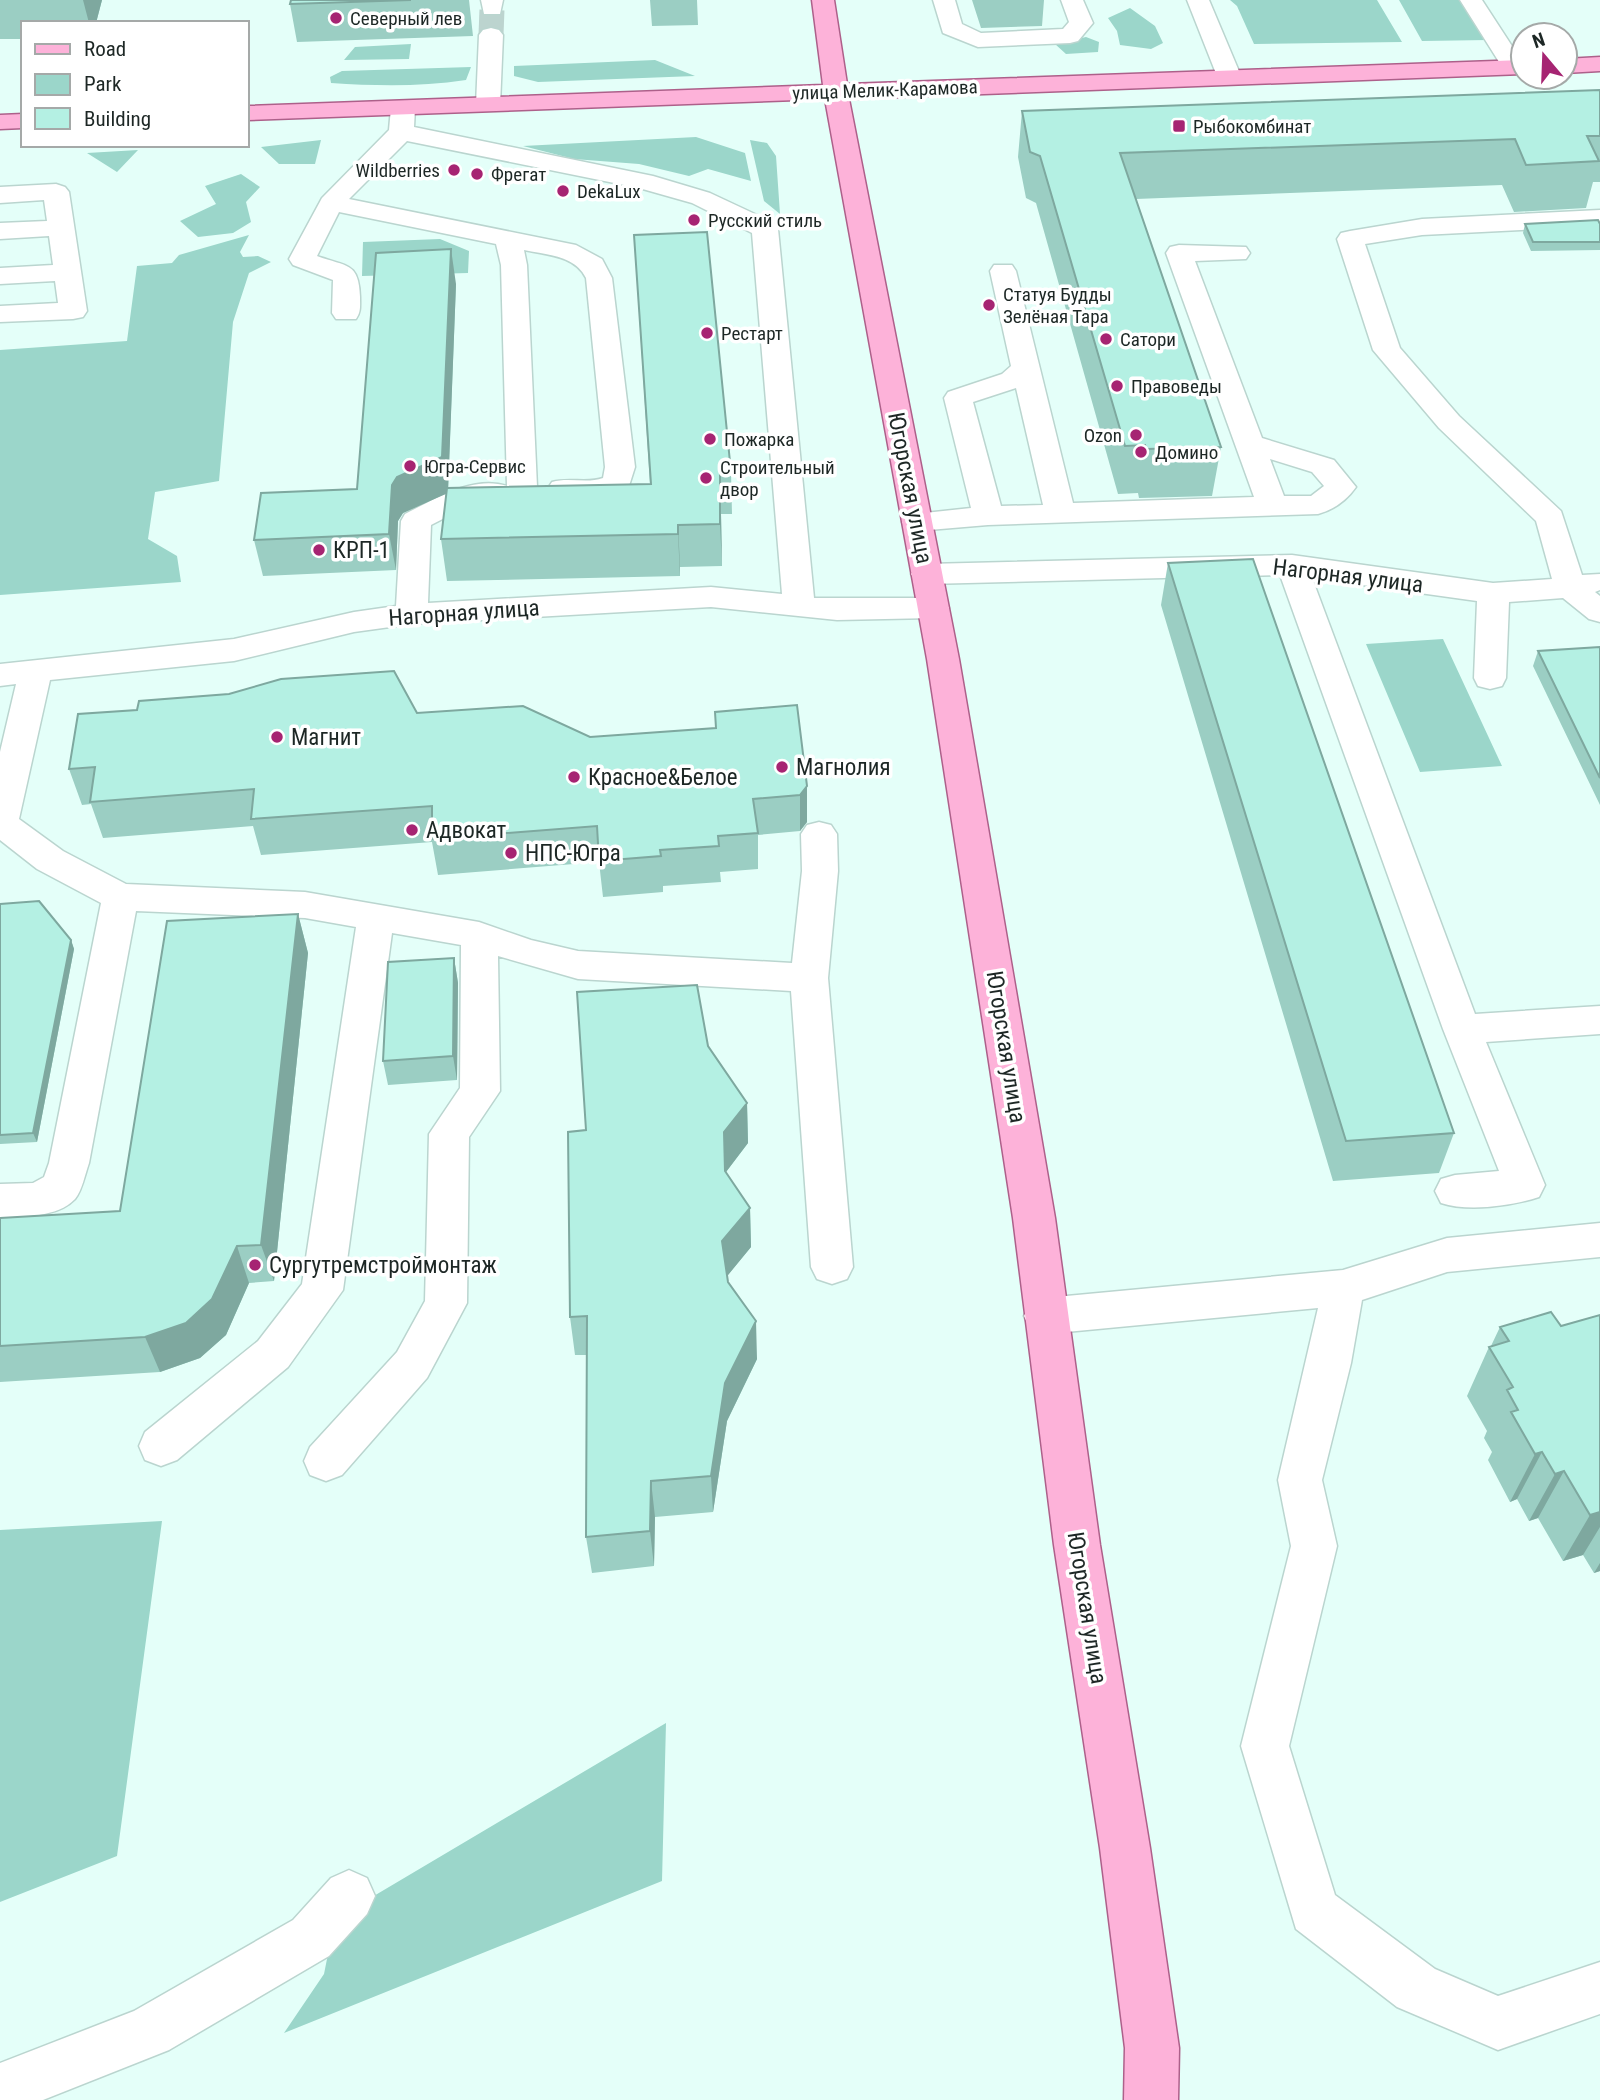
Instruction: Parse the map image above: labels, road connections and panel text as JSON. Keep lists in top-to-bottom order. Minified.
{"streets":{"main road":["улица Мелик-Карамова","Югорская улица"],"street":["Нагорная улица"]},"crossings":[["улица Мелик-Карамова","Югорская улица"],["Югорская улица","Нагорная улица"]],"places":{"other":["Северный лев","Wildberries","Фрегат","DekaLux","Русский стиль","Статуя Будды Зелёная Тара","Рестарт","Сатори","Правоведы","Ozon","Пожарка","Домино","Югра-Сервис","Строительный двор","КРП-1","Магнит","Магнолия","Красное&Белое","Адвокат","НПС-Югра","Сургутремстроймонтаж"],"transit":["Рыбокомбинат"]},"legend":["Road","Park","Building"],"north":"top"}
